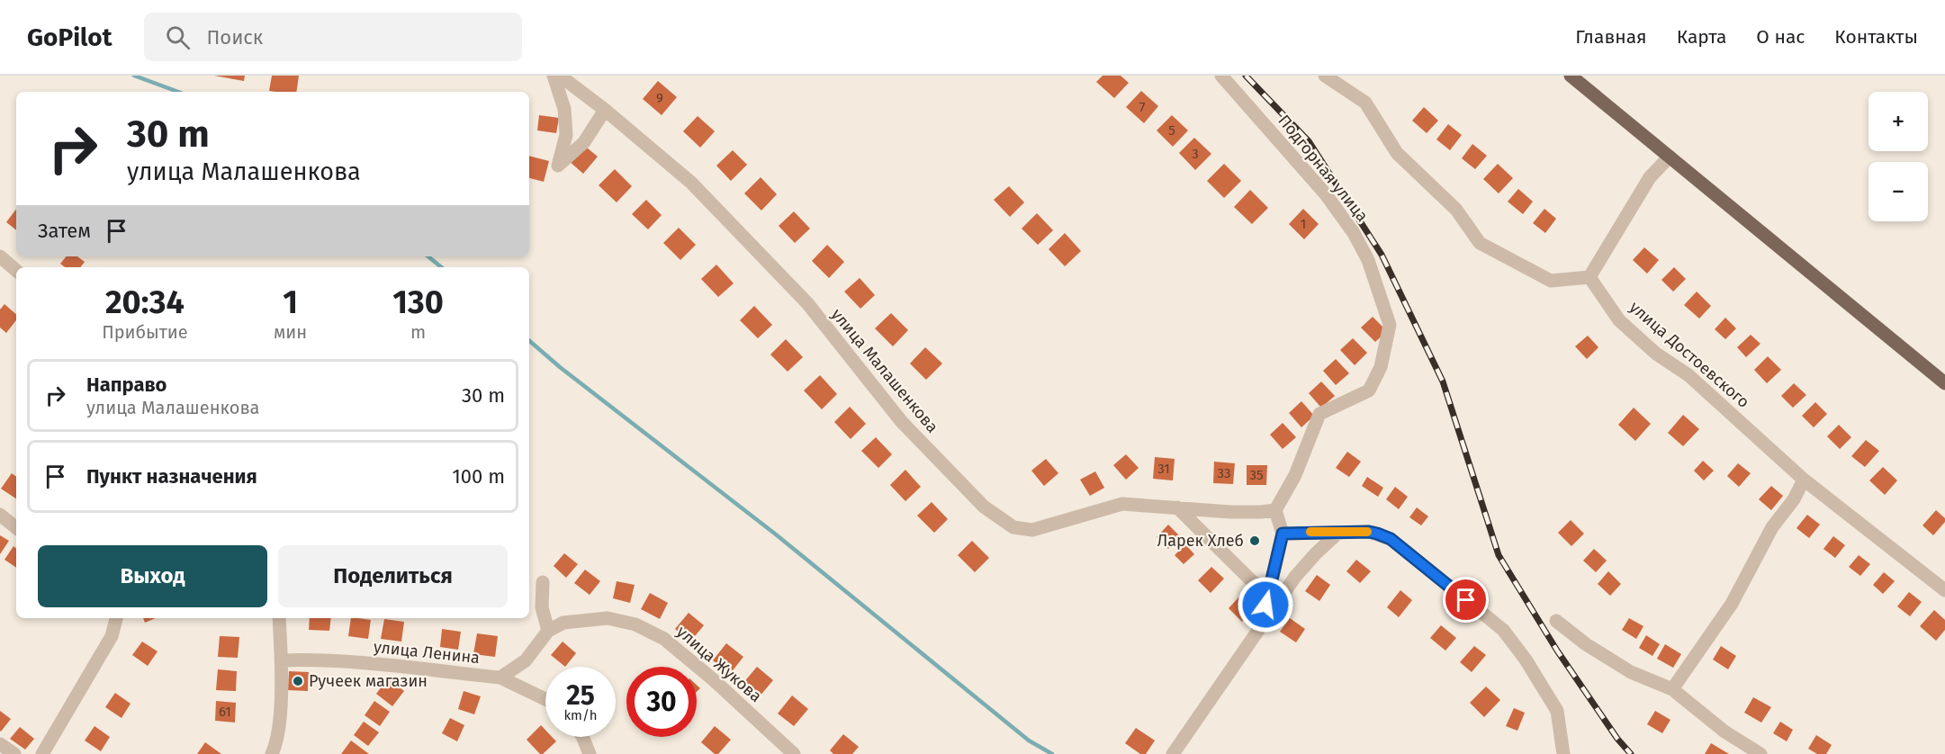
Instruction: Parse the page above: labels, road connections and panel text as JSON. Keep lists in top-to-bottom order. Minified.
{"streets":{"street":["Подгорная улица","улица Достоевского","улица Малашенкова","улица Ленина","улица Жукова"]},"crossings":[["Подгорная улица","улица Малашенкова"],["улица Ленина","улица Жукова"]],"places":["Ларек Хлеб","Ручеек магазин"],"house_numbers":["9","7","5","3","1","31","33","35","61"],"page":{"header":"GoPilot","search":"Поиск","nav":["Главная","Карта","О нас","Контакты"],"map_buttons":["+","−"],"turn":["30 m","улица Малашенкова"],"then":"Затем","eta":["20:34","Прибытие","1","мин","130","m"],"list":[{"name":"Направо","note":"улица Малашенкова","value":"30 m"},{"name":"Пункт назначения","value":"100 m"}],"buttons":["Выход","Поделиться"],"speed":"25 km/h","limit":"30"}}
